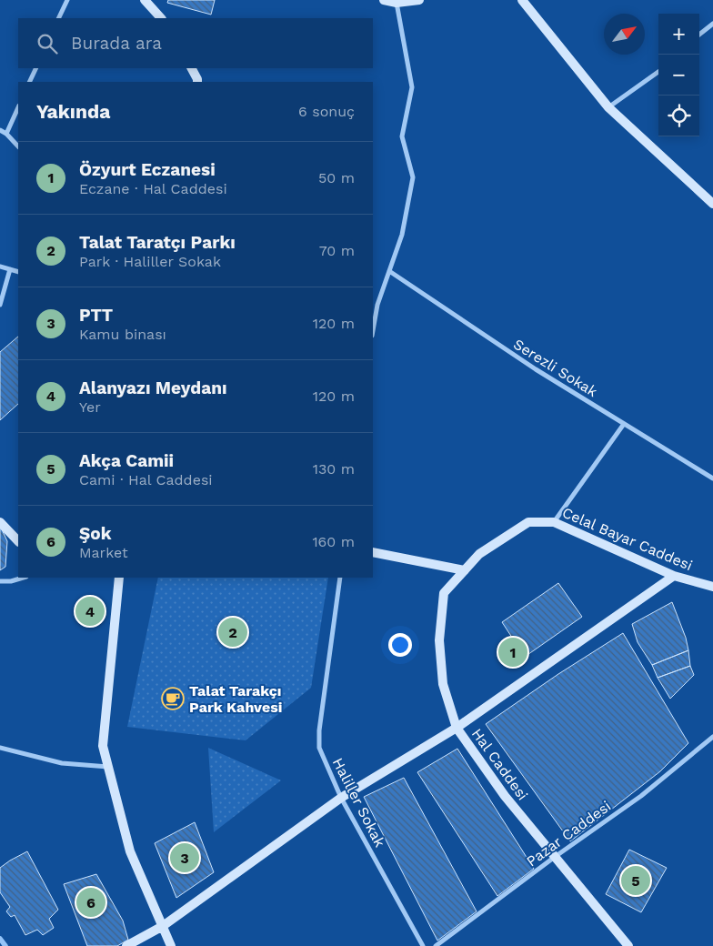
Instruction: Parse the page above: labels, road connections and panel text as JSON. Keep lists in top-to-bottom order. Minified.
{"streets":{"street":["Serezli Sokak","Celal Bayar Caddesi","Hal Caddesi","Haliller Sokak","Pazar Caddesi"]},"crossings":[["Celal Bayar Caddesi","Hal Caddesi"],["Hal Caddesi","Pazar Caddesi"]],"places":{"cafe":["Talat Tarakçı Park Kahvesi"]},"north":"top right","page":{"map_buttons":["+","−"],"search":"Burada ara","heading":["Yakında","6 sonuç"],"list":[{"mark":"1","name":"Özyurt Eczanesi","note":"Eczane · Hal Caddesi","value":"50 m"},{"mark":"2","name":"Talat Taratçı Parkı","note":"Park · Haliller Sokak","value":"70 m"},{"mark":"3","name":"PTT","note":"Kamu binası","value":"120 m"},{"mark":"4","name":"Alanyazı Meydanı","note":"Yer","value":"120 m"},{"mark":"5","name":"Akça Camii","note":"Cami · Hal Caddesi","value":"130 m"},{"mark":"6","name":"Şok","note":"Market","value":"160 m"}],"pins":["4","2","1","3","5","6"]}}
